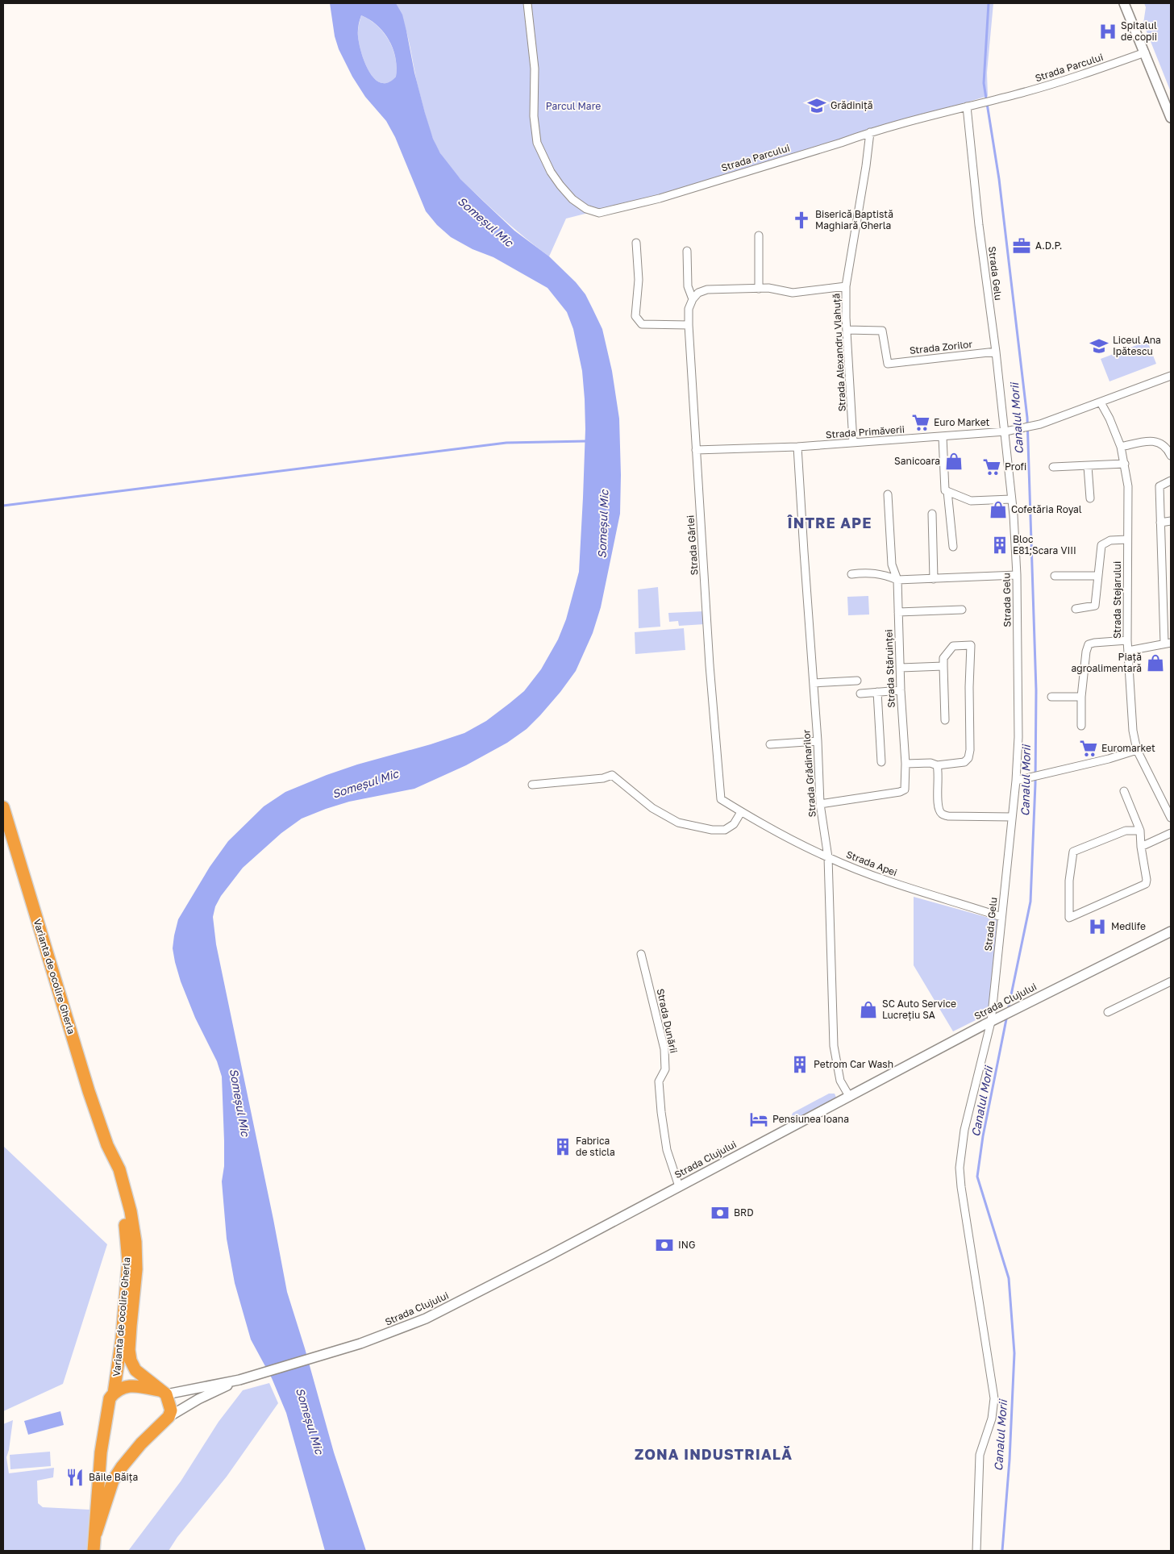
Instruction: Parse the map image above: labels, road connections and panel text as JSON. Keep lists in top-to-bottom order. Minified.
{"streets":{"highway":["Varianta de ocolire Gherla"],"main road":["Strada Clujului"],"street":["Strada Parcului","Strada Gelu","Strada Zorilor","Strada Alexandru Vlahuță","Strada Primăverii","Strada Gârlei","Strada Stejarului","Strada Stăruinței","Strada Grădinarilor","Strada Apei","Strada Dunării"]},"crossings":[["Strada Parcului","Strada Gelu"],["Strada Parcului","Strada Alexandru Vlahuță"],["Strada Gelu","Strada Zorilor"],["Strada Gelu","Strada Primăverii"],["Strada Gelu","Strada Apei"],["Strada Gelu","Strada Clujului"],["Strada Zorilor","Strada Alexandru Vlahuță"],["Strada Alexandru Vlahuță","Strada Primăverii"],["Strada Alexandru Vlahuță","Strada Gârlei"],["Strada Primăverii","Strada Gârlei"],["Strada Primăverii","Strada Stejarului"],["Strada Primăverii","Strada Grădinarilor"],["Strada Gârlei","Strada Apei"],["Strada Stăruinței","Strada Grădinarilor"],["Strada Grădinarilor","Strada Apei"],["Strada Grădinarilor","Strada Clujului"],["Varianta de ocolire Gherla","Strada Clujului"],["Strada Clujului","Strada Dunării"]],"districts":["ÎNTRE APE","ZONA INDUSTRIALĂ"],"water":["Someșul Mic","Canalul Morii"],"parks":["Parcul Mare"],"places":{"hospital":["Spitalul de copii","Medlife"],"school or university":["Grădiniță","Liceul Ana Ipătescu"],"church":["Biserică Baptistă Maghiară Gherla"],"office":["A.D.P."],"supermarket":["Euro Market","Profi","Euromarket"],"shop":["Sanicoara","Cofetăria Royal","Piață agroalimentară","SC Auto Service Lucrețiu SA"],"building":["Bloc E81;Scara VIII","Petrom Car Wash","Fabrica de sticla"],"hotel":["Pensiunea Ioana"],"bank":["BRD","ING"],"restaurant":["Băile Băița"]}}
